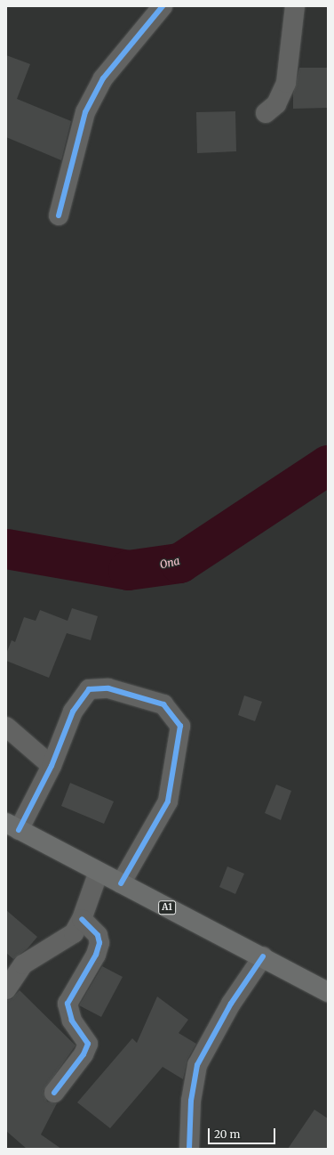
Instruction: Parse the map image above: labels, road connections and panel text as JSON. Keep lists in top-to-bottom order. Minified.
{"streets":{"highway":["A1"]},"water":["Ona"],"scale_bar":"20 m"}
